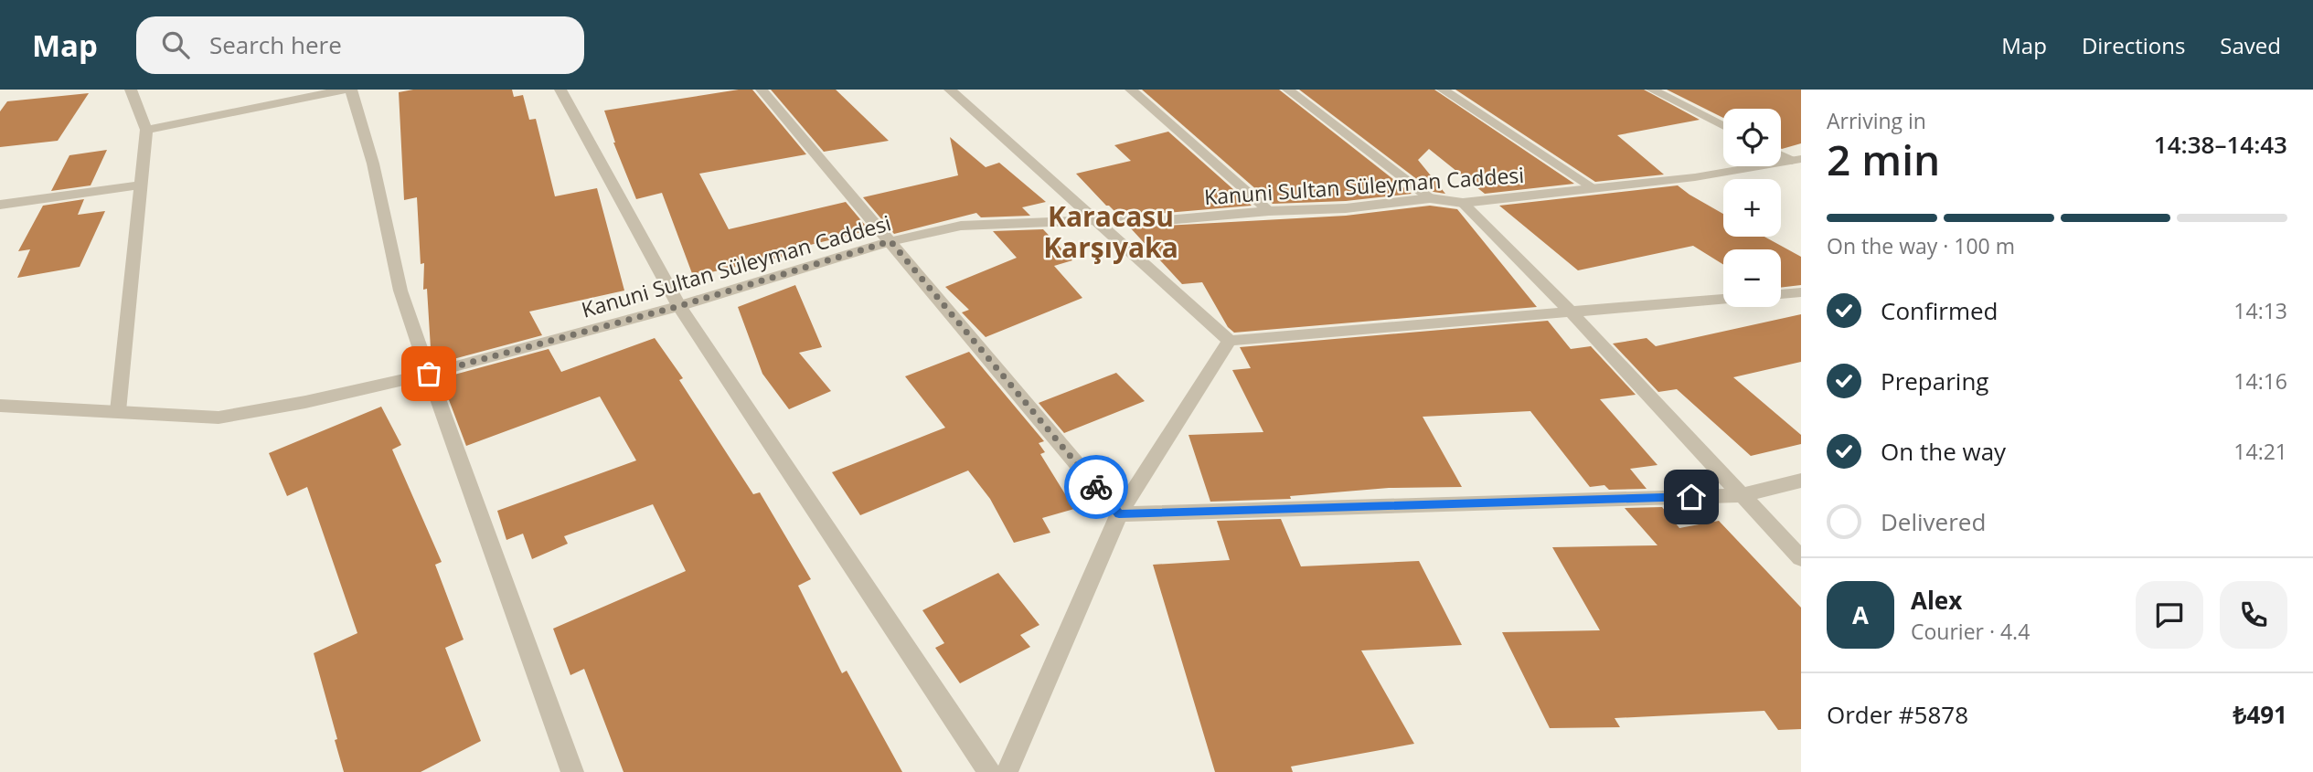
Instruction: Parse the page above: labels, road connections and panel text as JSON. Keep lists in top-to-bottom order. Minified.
{"streets":{"street":["Kanuni Sultan Süleyman Caddesi"]},"districts":["Karacasu Karşıyaka"],"page":{"header":"Map","search":"Search here","nav":["Map","Directions","Saved"],"heading":["2 min","Arriving in","14:38–14:43"],"panel":["Alex","Courier · 4.4","Order #5878","₺491"],"map_buttons":["+","−"],"bar":"On the way · 100 m","list":[["Confirmed","14:13"],["Preparing","14:16"],["On the way","14:21"],"Delivered"],"round":"A"}}
